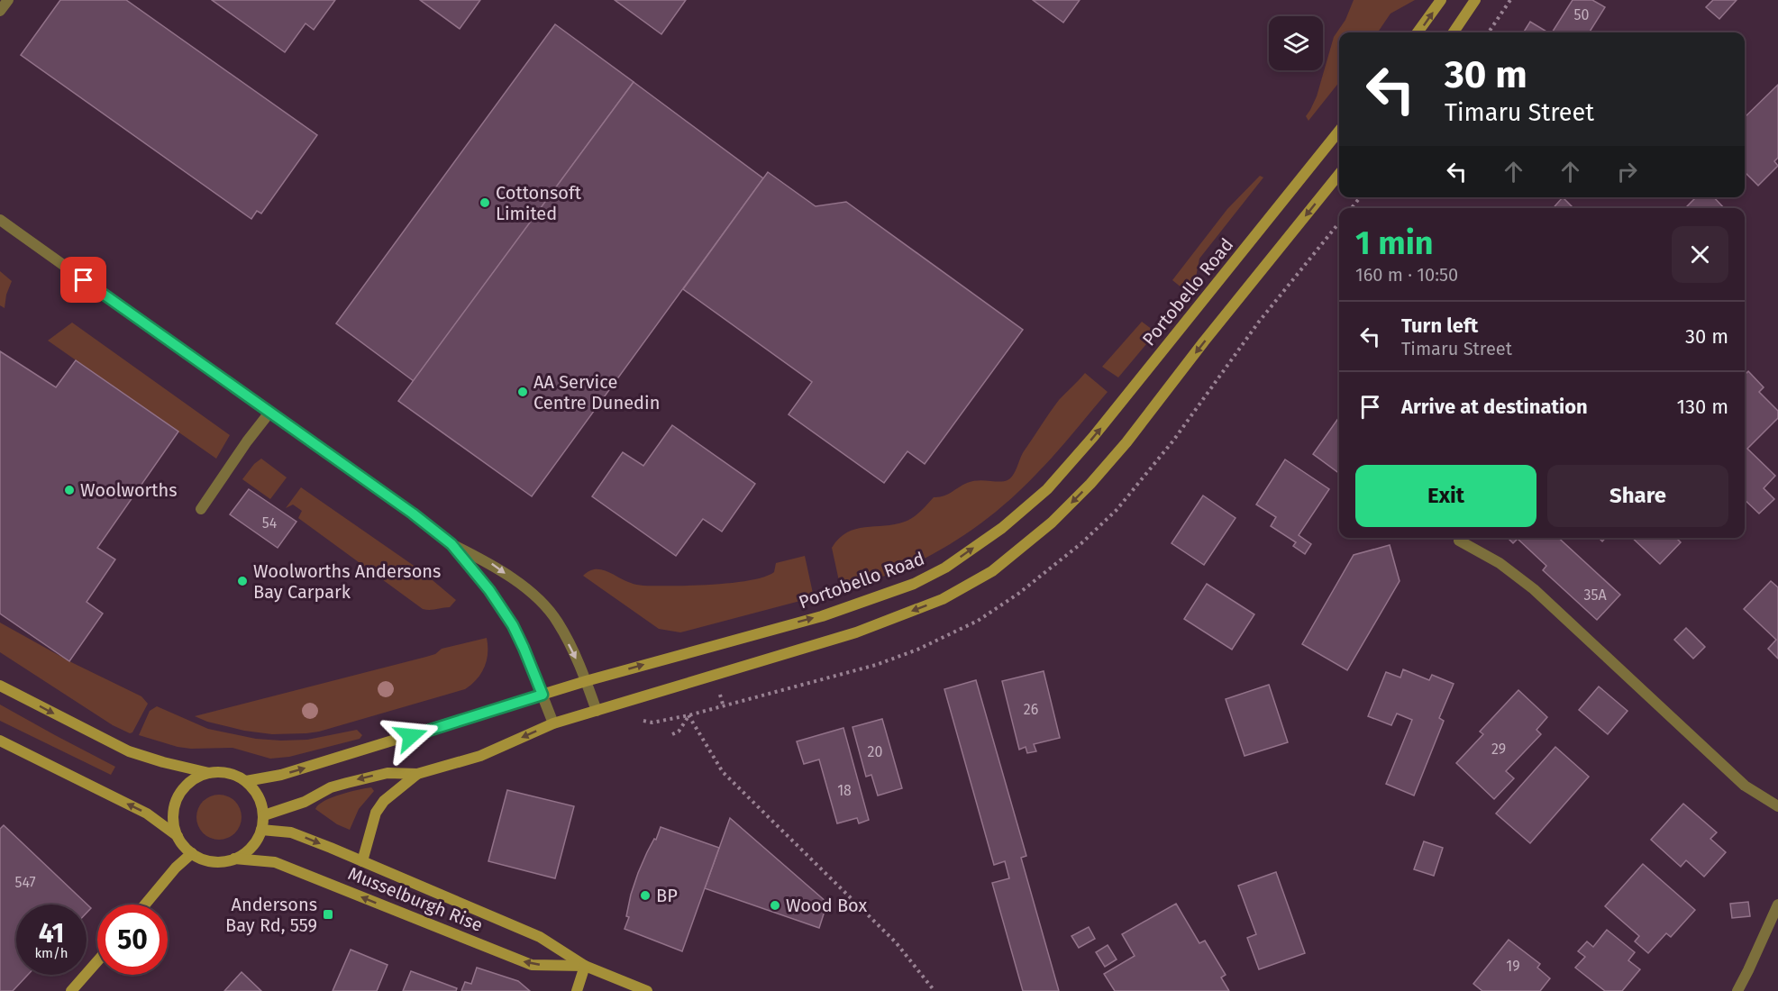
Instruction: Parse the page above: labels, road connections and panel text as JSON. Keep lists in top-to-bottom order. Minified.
{"streets":{"main road":["Portobello Road","Musselburgh Rise"]},"crossings":[["Portobello Road","Musselburgh Rise"]],"places":{"other":["Cottonsoft Limited","AA Service Centre Dunedin","Woolworths","Woolworths Andersons Bay Carpark","BP","Wood Box"],"transit":["Andersons Bay Rd, 559"]},"house_numbers":["50","54","35A","26","29","20","18","547","19"],"page":{"turn":["30 m","Timaru Street"],"heading":["1 min","160 m · 10:50"],"list":[{"name":"Turn left","note":"Timaru Street","value":"30 m"},{"name":"Arrive at destination","value":"130 m"}],"buttons":["Exit","Share"],"speed":"41 km/h","limit":"50"}}
